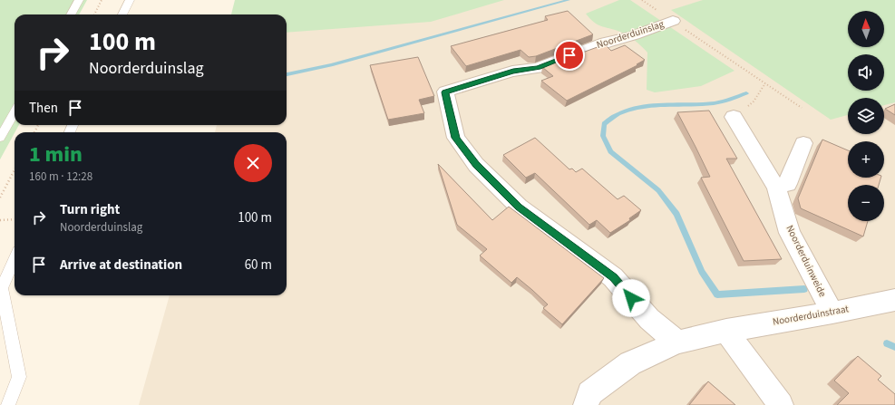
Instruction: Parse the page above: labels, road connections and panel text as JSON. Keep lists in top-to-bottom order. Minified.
{"streets":{"street":["Noorderduinslag","Noorderduinweide","Noorderduinstraat"]},"crossings":[["Noorderduinslag","Noorderduinstraat"],["Noorderduinweide","Noorderduinstraat"]],"north":"top","page":{"map_buttons":["+","−"],"turn":["100 m","Noorderduinslag"],"then":"Then","heading":["1 min","160 m · 12:28"],"list":[{"name":"Turn right","note":"Noorderduinslag","value":"100 m"},{"name":"Arrive at destination","value":"60 m"}]}}
